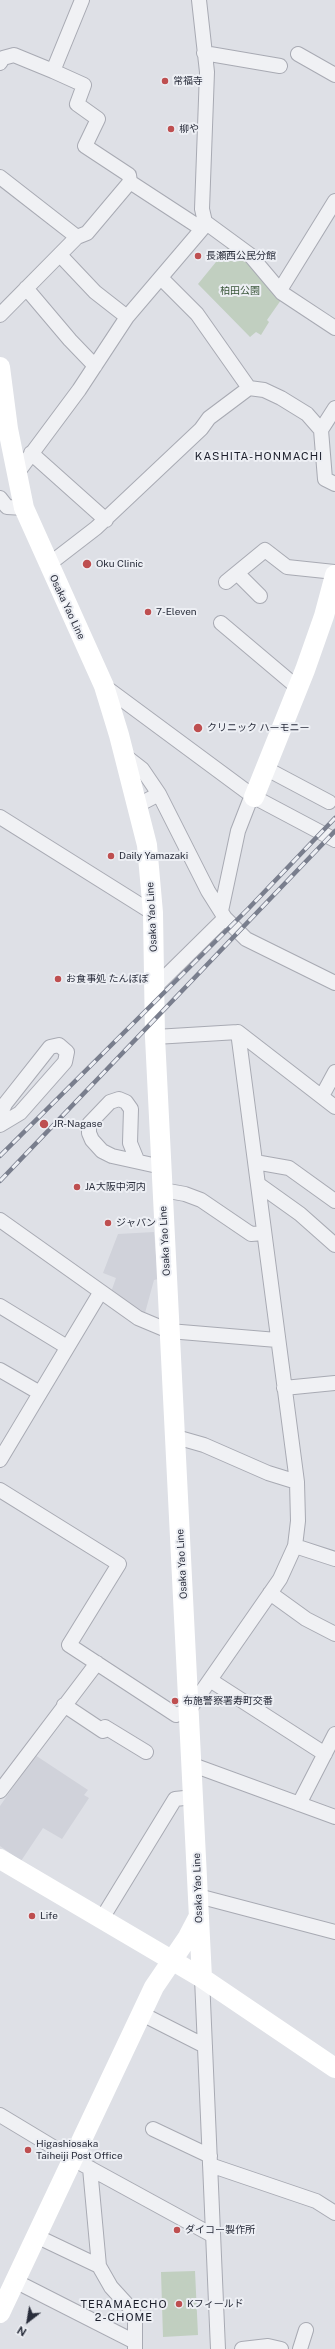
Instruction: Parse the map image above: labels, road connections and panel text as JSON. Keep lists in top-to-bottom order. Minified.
{"streets":{"main road":["Osaka Yao Line"]},"districts":["KASHITA-HONMACHI","TERAMAECHO 2-CHOME"],"parks":["柏田公園"],"places":["常福寺","柳や","長瀬西公民分館","Oku Clinic","7-Eleven","クリニック ハーモニー","Daily Yamazaki","お食事処 たんぽぽ","JR-Nagase","JA大阪中河内","ジャパン","布施警察署寿町交番","Life","Higashiosaka Taiheiji Post Office","ダイコー製作所","Kフィールド"],"north":"bottom left"}
